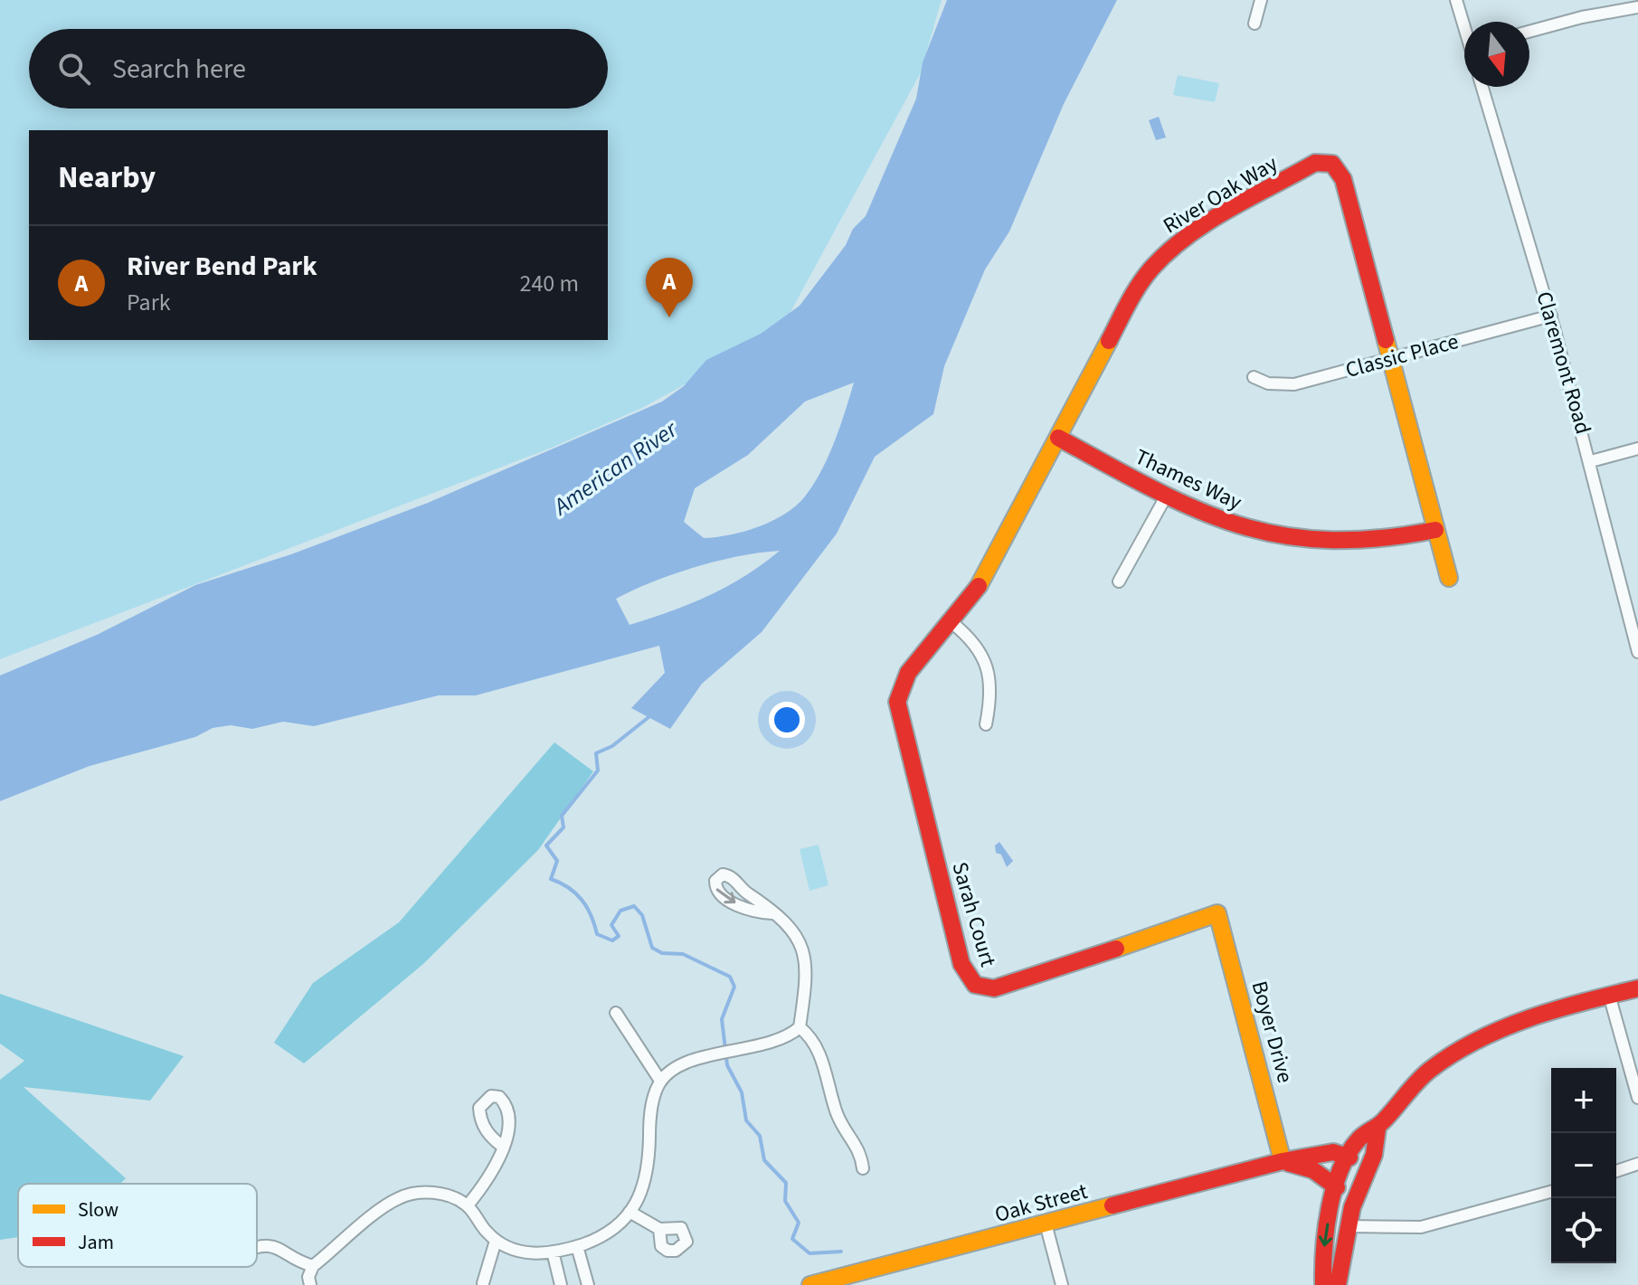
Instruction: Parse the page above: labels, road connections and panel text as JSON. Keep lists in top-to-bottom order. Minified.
{"streets":{"street":["River Oak Way","Classic Place","Claremont Road","Thames Way","Sarah Court","Boyer Drive","Oak Street"]},"crossings":[["River Oak Way","Classic Place"],["River Oak Way","Thames Way"],["River Oak Way","Sarah Court"],["Classic Place","Claremont Road"],["Sarah Court","Boyer Drive"],["Boyer Drive","Oak Street"]],"water":["American River"],"legend":["Slow","Jam"],"north":"bottom","page":{"search":"Search here","heading":"Nearby","list":[{"mark":"A","name":"River Bend Park","note":"Park","value":"240 m"}],"pins":"A","map_buttons":["+","−"]}}
